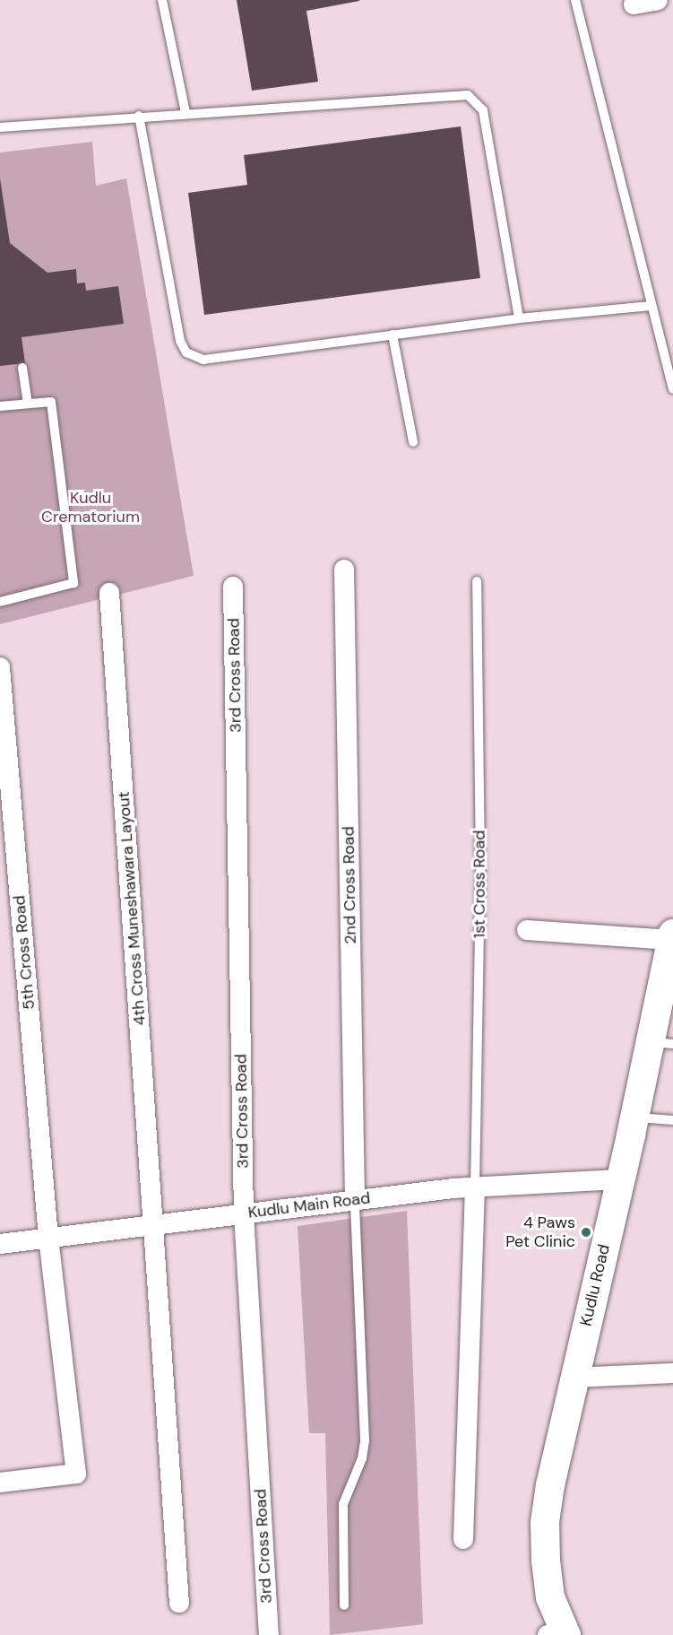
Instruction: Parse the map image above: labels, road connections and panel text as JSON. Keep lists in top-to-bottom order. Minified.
{"streets":{"street":["3rd Cross Road","2nd Cross Road","4th Cross Muneshawara Layout","5th Cross Road","Kudlu Main Road","Kudlu Road"],"lane":["1st Cross Road"]},"crossings":[["3rd Cross Road","Kudlu Main Road"],["1st Cross Road","Kudlu Main Road"],["2nd Cross Road","Kudlu Main Road"],["4th Cross Muneshawara Layout","Kudlu Main Road"],["5th Cross Road","Kudlu Main Road"],["Kudlu Main Road","Kudlu Road"]],"parks":["Kudlu Crematorium"],"places":["4 Paws Pet Clinic"]}
